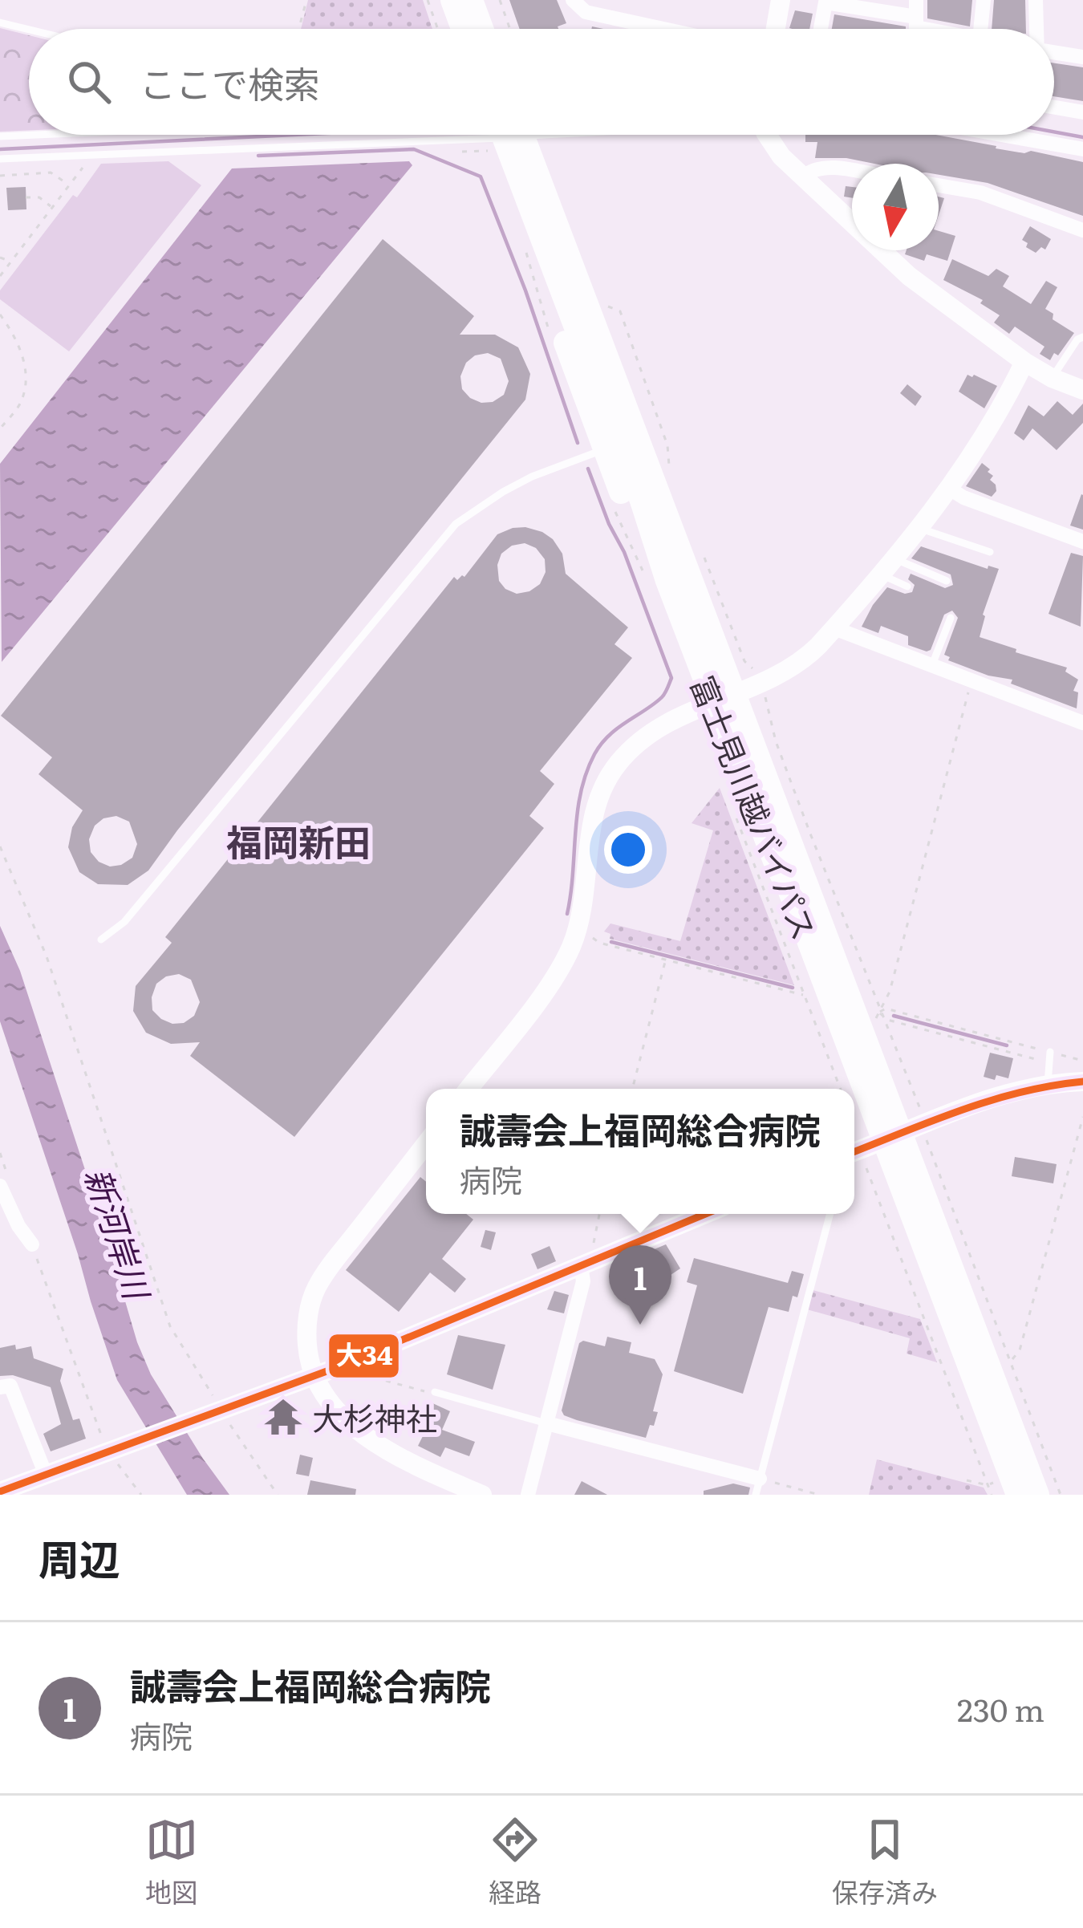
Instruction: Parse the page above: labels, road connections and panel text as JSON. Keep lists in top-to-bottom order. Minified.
{"streets":{"highway":["富士見川越バイパス"]},"districts":["福岡新田"],"water":["新河岸川"],"places":{"temple":["大杉神社"]},"lines":["transit line 大34"],"north":"bottom","page":{"search":"ここで検索","popup":["誠壽会上福岡総合病院","病院"],"pins":"1","heading":"周辺","list":[{"mark":"1","name":"誠壽会上福岡総合病院","note":"病院","value":"230 m"}],"nav":["地図","経路","保存済み"]}}
